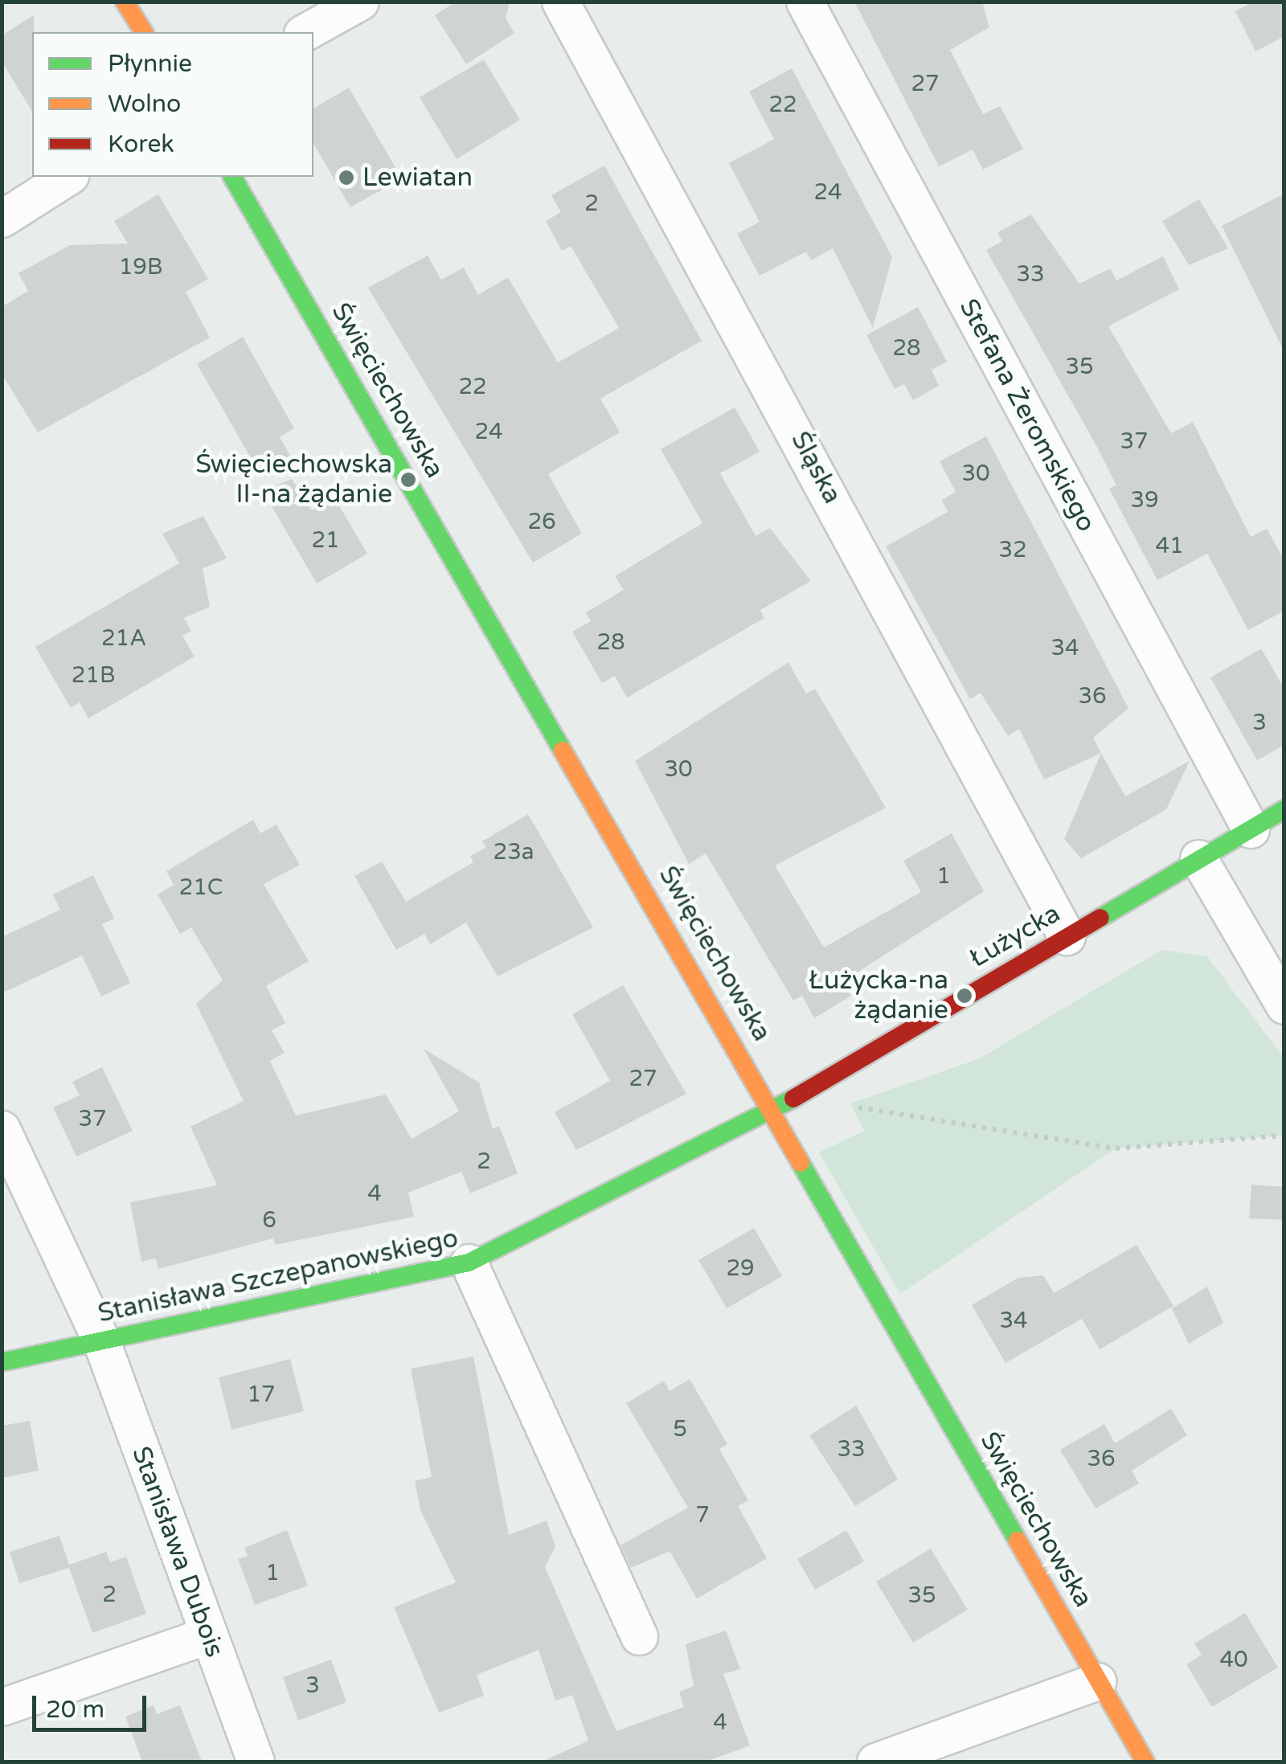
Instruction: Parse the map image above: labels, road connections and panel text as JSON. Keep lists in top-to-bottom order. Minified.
{"streets":{"street":["Święciechowska","Stefana Żeromskiego","Śląska","Łużycka","Stanisława Szczepanowskiego","Stanisława Dubois"]},"crossings":[["Święciechowska","Łużycka"],["Święciechowska","Stanisława Szczepanowskiego"],["Stefana Żeromskiego","Łużycka"],["Śląska","Łużycka"],["Łużycka","Stanisława Szczepanowskiego"],["Stanisława Szczepanowskiego","Stanisława Dubois"]],"places":["Lewiatan","Święciechowska II-na żądanie","Łużycka-na żądanie"],"house_numbers":["27","22","24","2","19B","33","28","35","22","24","37","30","39","26","21","41","32","21A","28","34","21B","36","3","30","23a","1","21C","27","37","2","4","6","29","34","17","5","33","36","7","1","2","35","40","3","4"],"legend":["Płynnie","Wolno","Korek"],"scale_bar":"20 m"}
